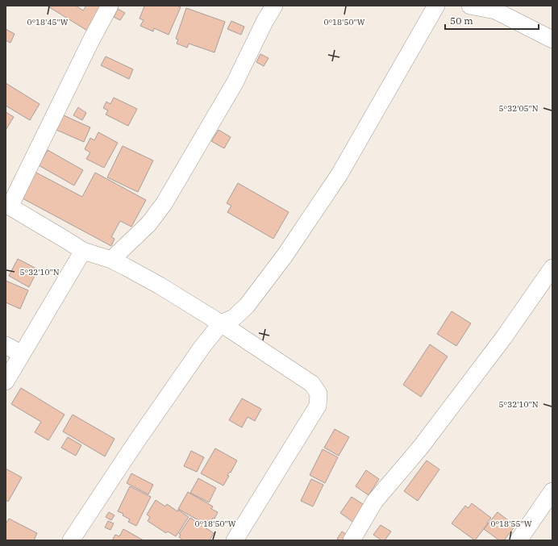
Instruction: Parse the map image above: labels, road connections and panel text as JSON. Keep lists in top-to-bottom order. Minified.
{"scale_bar":"50 m","coordinates":["0°18'45\"W","0°18'50\"W","5°32'05\"N","5°32'10\"N","0°18'55\"W"]}
